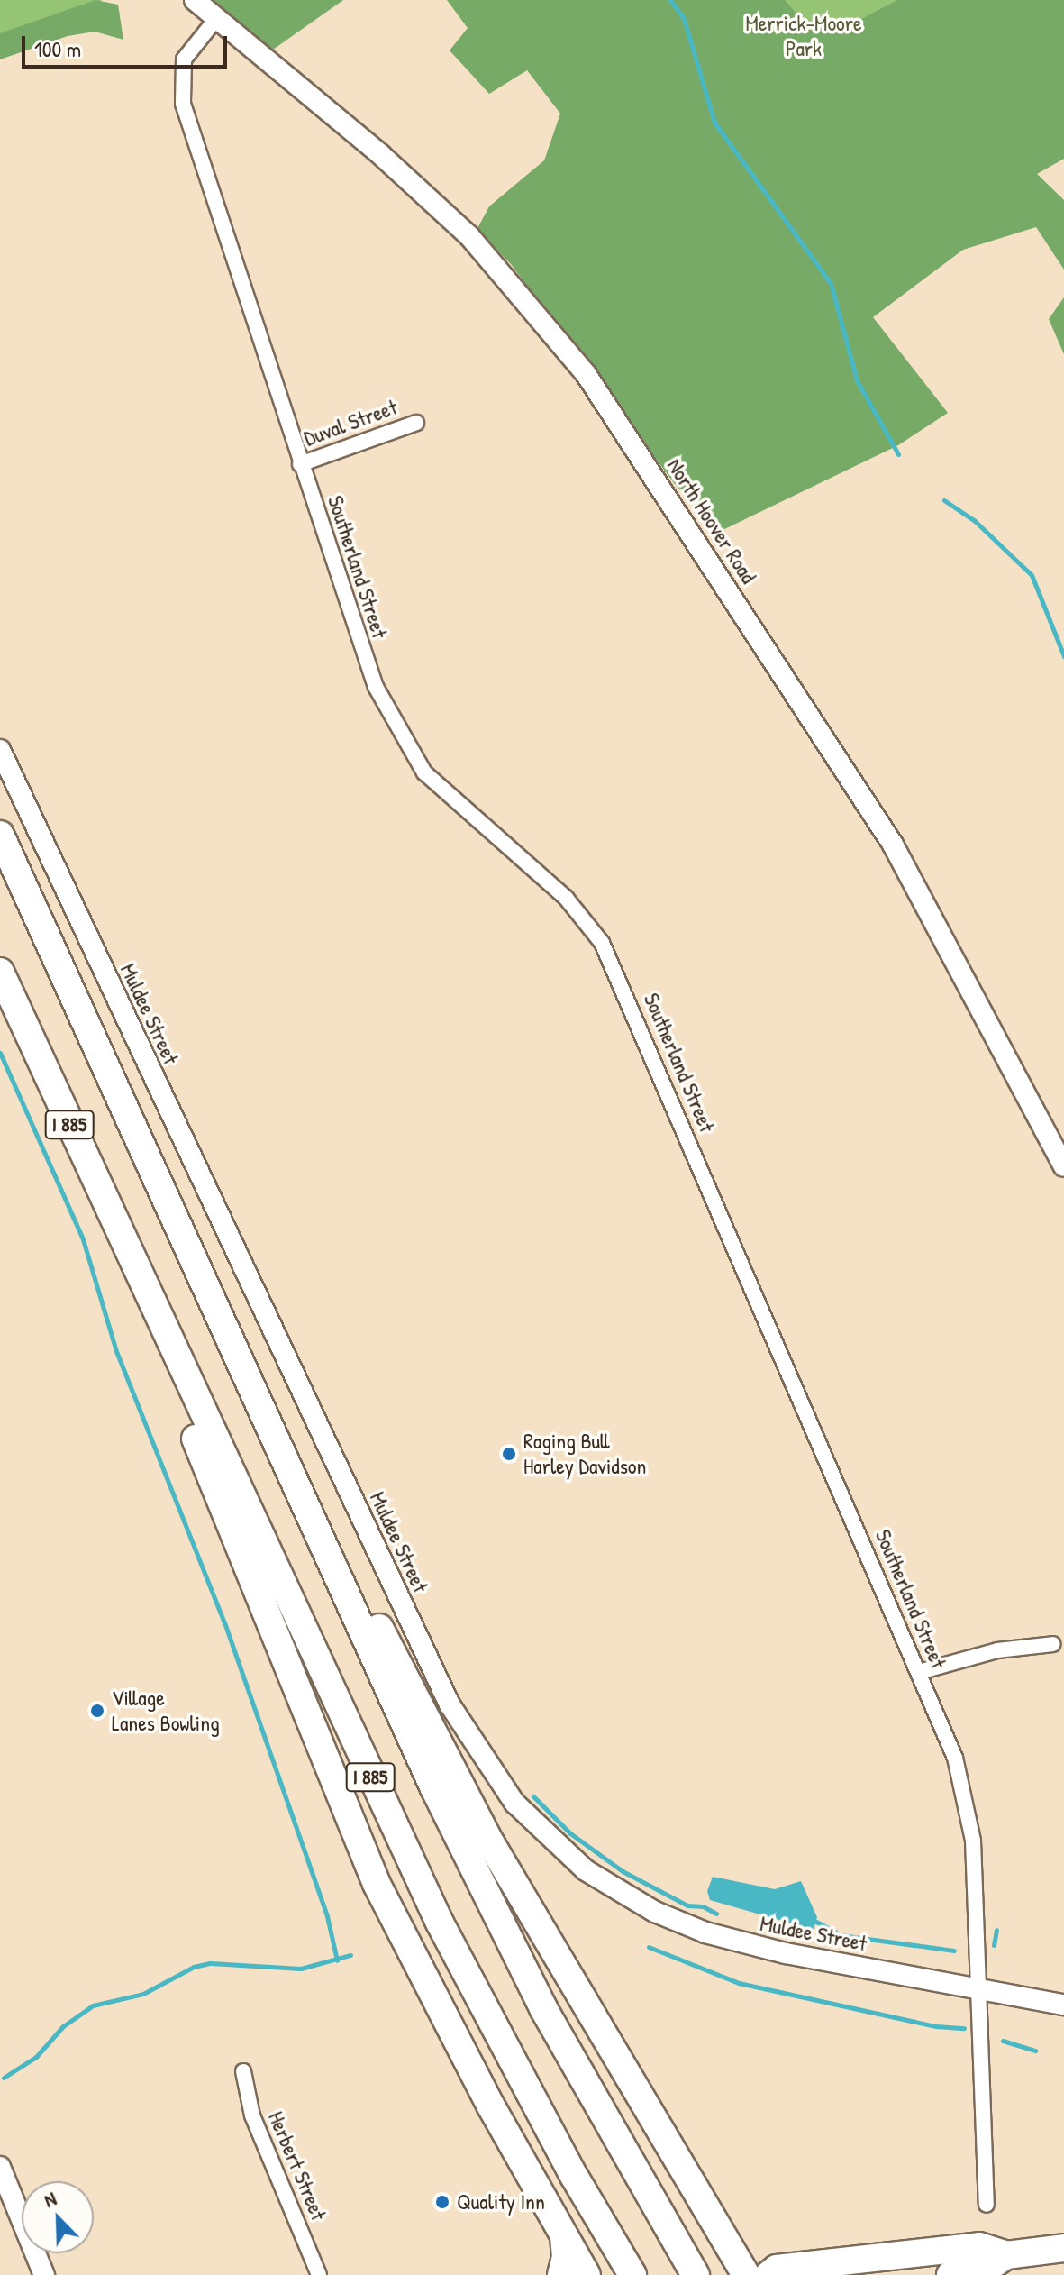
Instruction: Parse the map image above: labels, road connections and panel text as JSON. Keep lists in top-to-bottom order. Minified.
{"streets":{"highway":["I 885"],"street":["Duval Street","North Hoover Road","Southerland Street","Muldee Street","Herbert Street"]},"crossings":[["Duval Street","Southerland Street"],["North Hoover Road","Southerland Street"],["Southerland Street","Muldee Street"]],"parks":["Merrick-Moore Park"],"places":["Raging Bull Harley Davidson","Village Lanes Bowling","Quality Inn"],"scale_bar":"100 m","north":"top left"}
